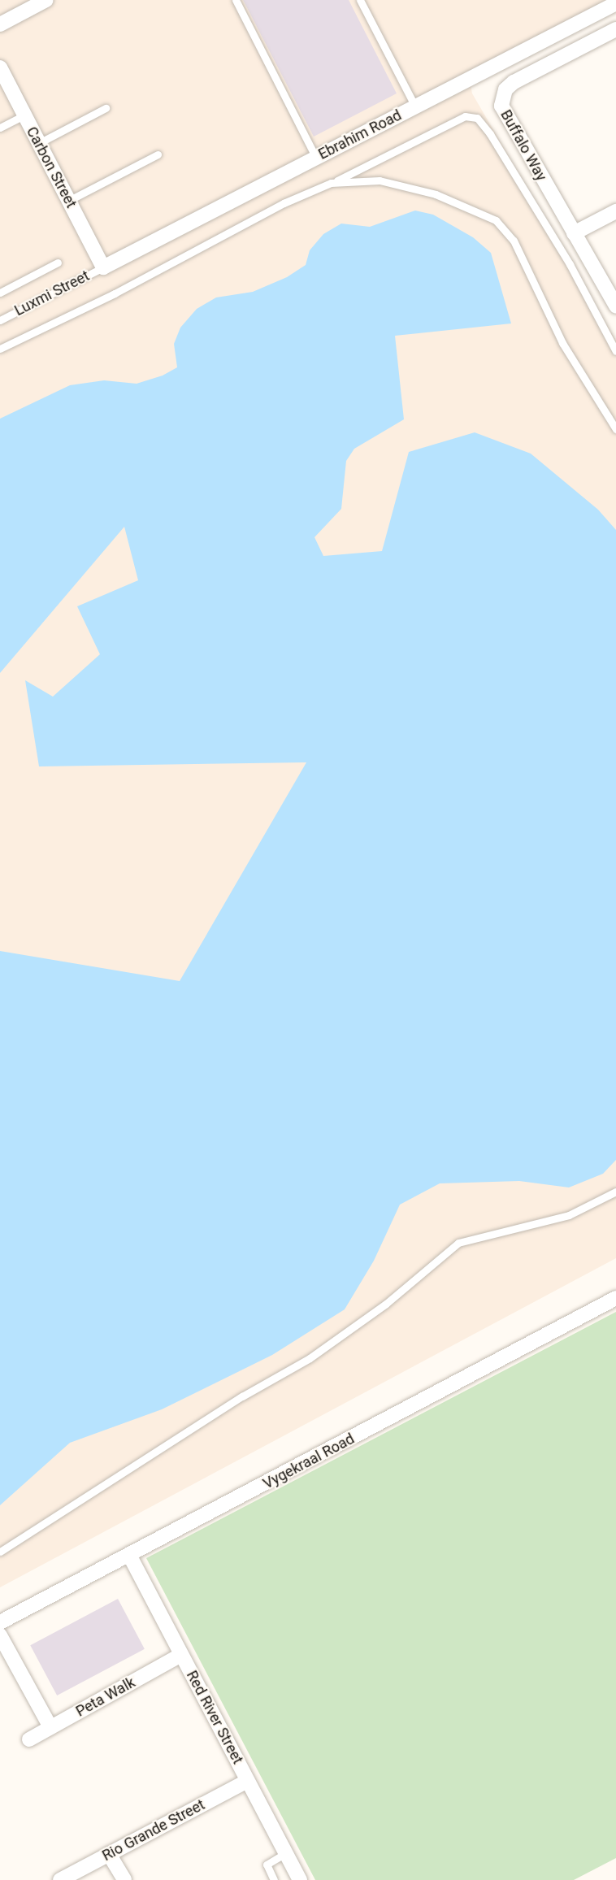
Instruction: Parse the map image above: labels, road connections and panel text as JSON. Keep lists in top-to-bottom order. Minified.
{"streets":{"street":["Ebrahim Road","Buffalo Way","Carbon Street","Vygekraal Road","Peta Walk","Red River Street","Rio Grande Street"],"lane":["Luxmi Street"]},"crossings":[["Ebrahim Road","Carbon Street"],["Ebrahim Road","Luxmi Street"],["Carbon Street","Luxmi Street"],["Vygekraal Road","Red River Street"],["Peta Walk","Red River Street"],["Red River Street","Rio Grande Street"]]}
